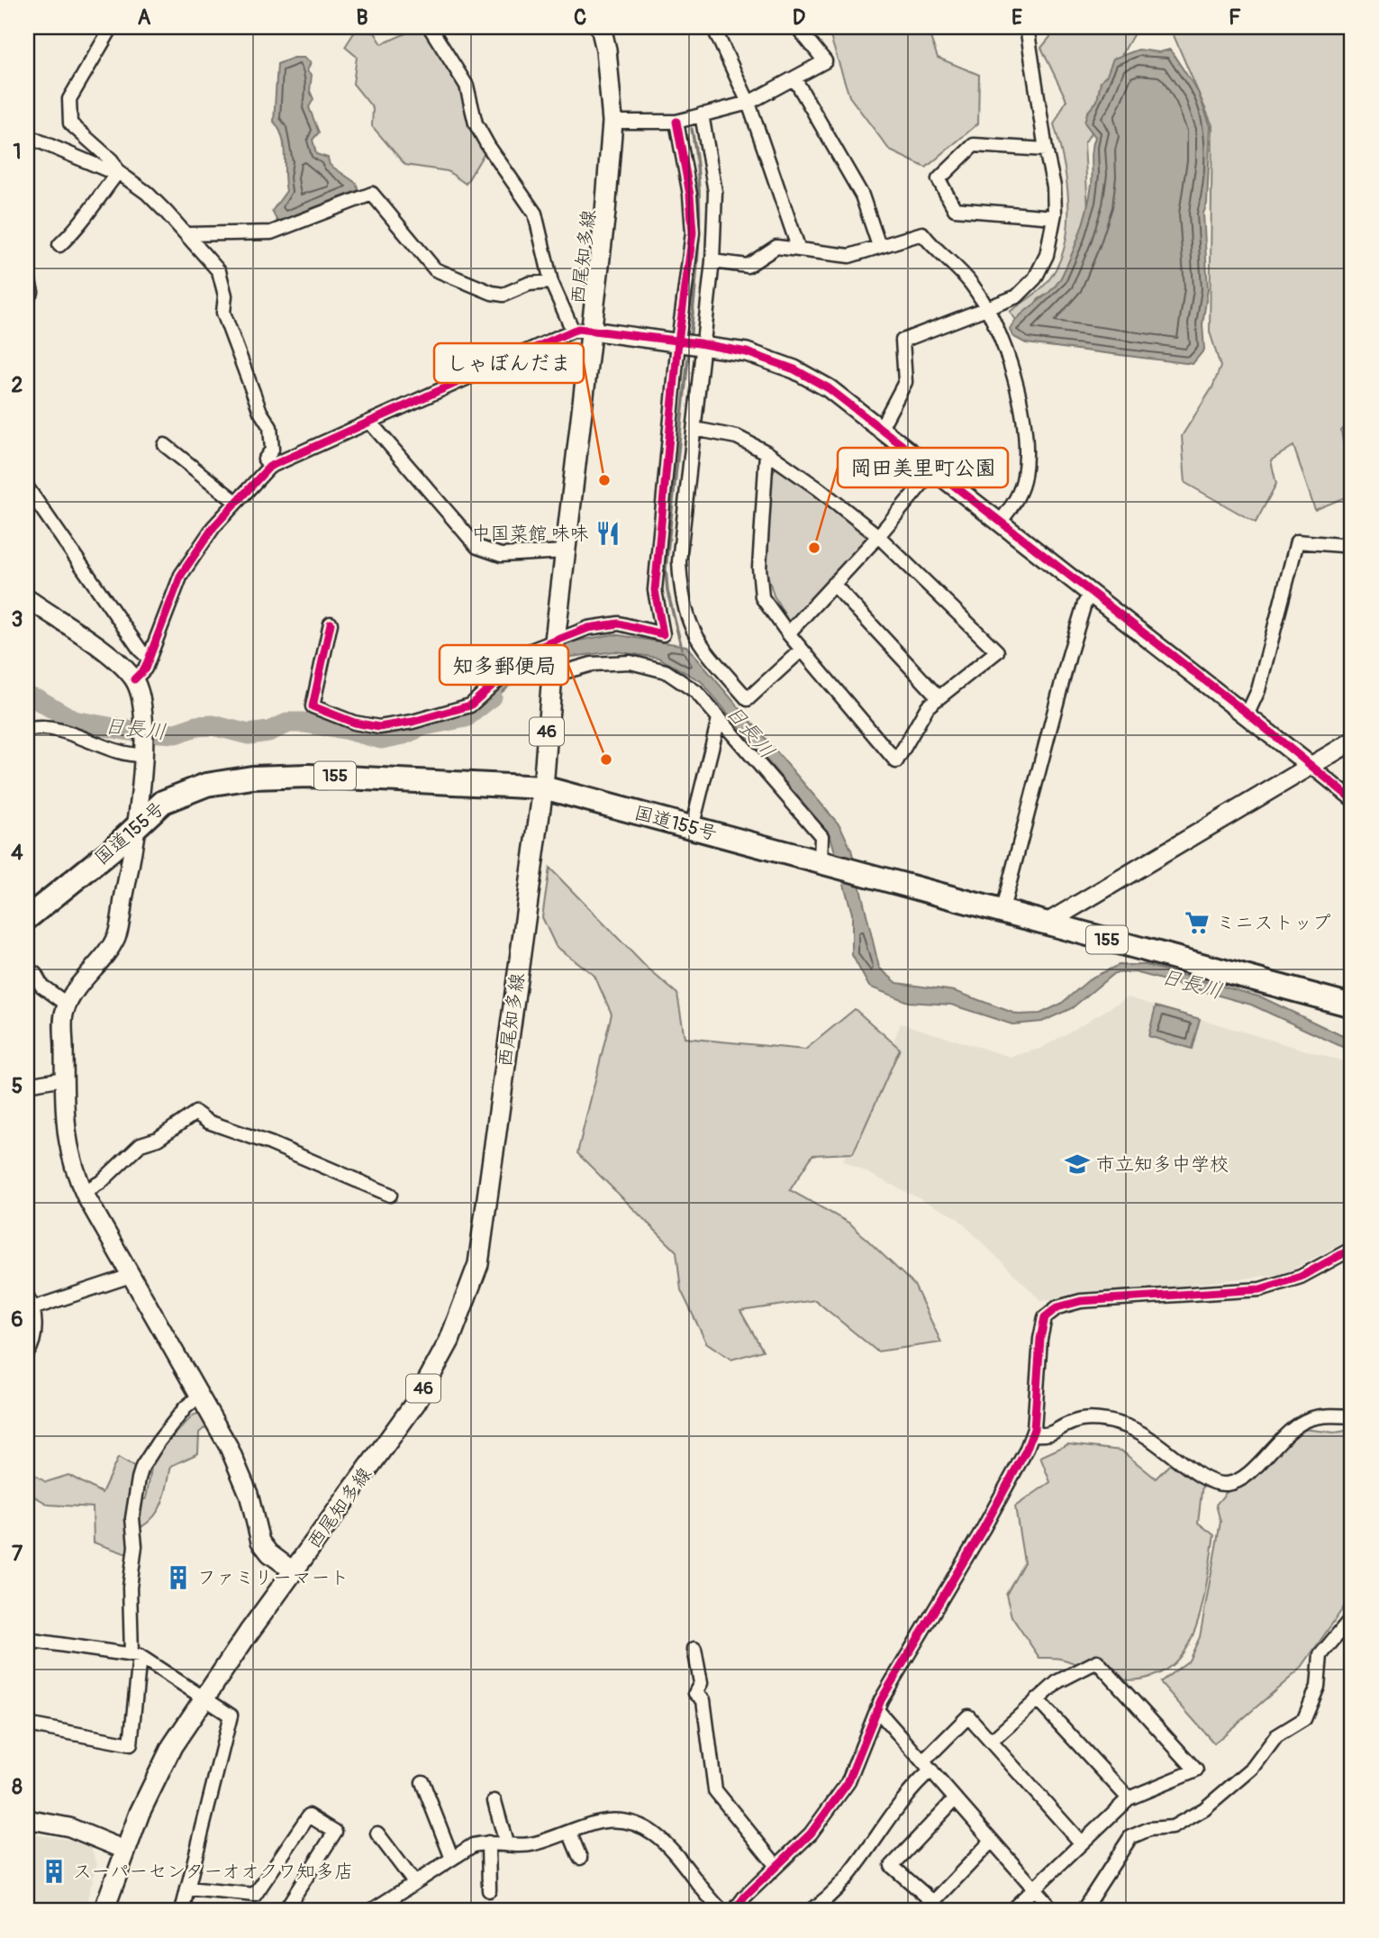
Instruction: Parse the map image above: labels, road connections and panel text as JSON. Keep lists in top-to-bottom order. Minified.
{"streets":{"highway":["155","国道155号"],"main road":["西尾知多線","46"]},"crossings":[["西尾知多線","国道155号"]],"water":["日長川"],"places":{"other":["しゃぼんだま","岡田美里町公園","知多郵便局"],"restaurant":["中国菜館 味味"],"supermarket":["ミニストップ"],"school or university":["市立知多中学校"],"building":["ファミリーマート","スーパーセンターオオクワ知多店"]},"grid":{"columns":["A","B","C","D","E","F"],"rows":["1","2","3","4","5","6","7","8"]}}
